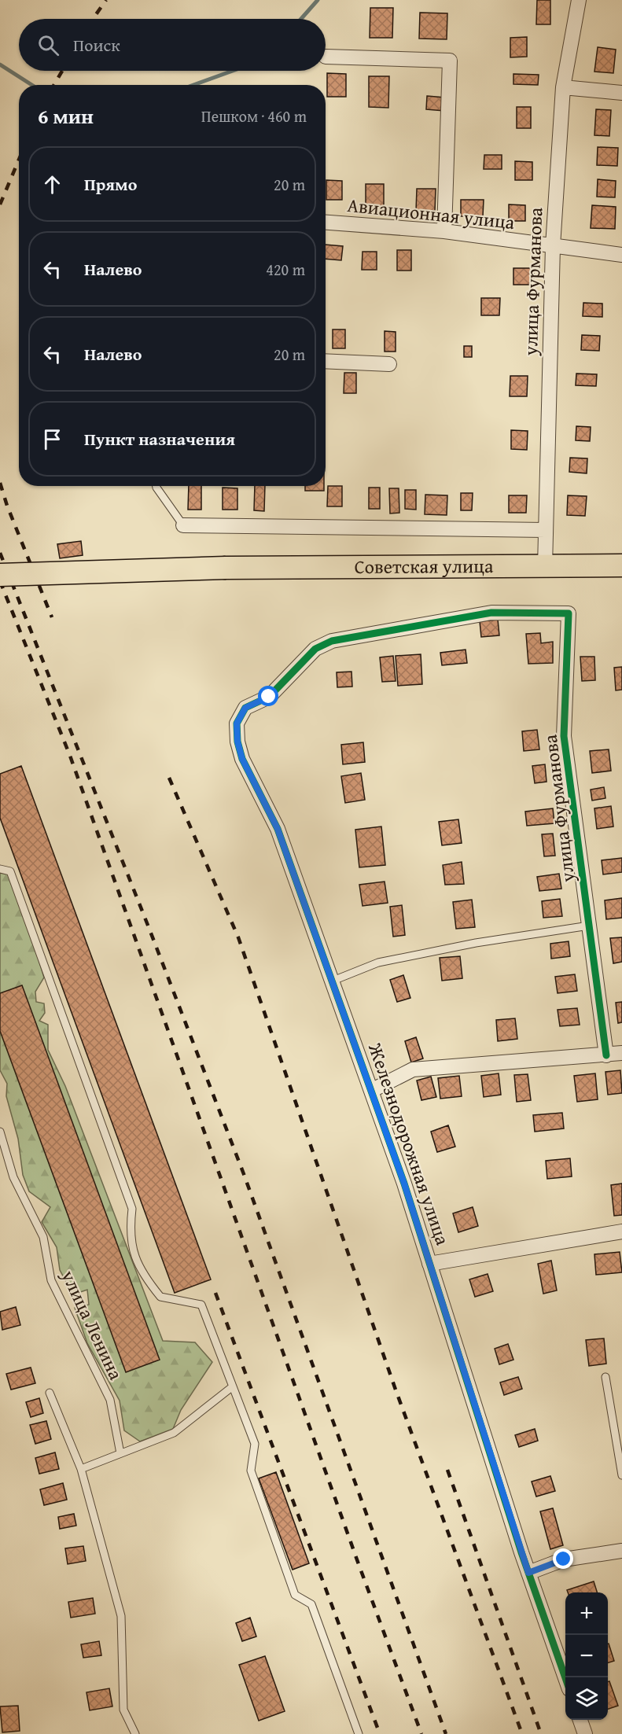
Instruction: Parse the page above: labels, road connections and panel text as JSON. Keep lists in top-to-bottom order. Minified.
{"streets":{"main road":["Советская улица"],"street":["Авиационная улица","улица Фурманова","Железнодорожная улица"],"lane":["улица Ленина"]},"crossings":[["Авиационная улица","улица Фурманова"],["улица Фурманова","Советская улица"],["улица Фурманова","Железнодорожная улица"]],"page":{"search":"Поиск","heading":["6 мин","Пешком · 460 m"],"list":[["Прямо","20 m"],["Налево","420 m"],["Налево","20 m"],"Пункт назначения"],"map_buttons":["+","−"]}}
